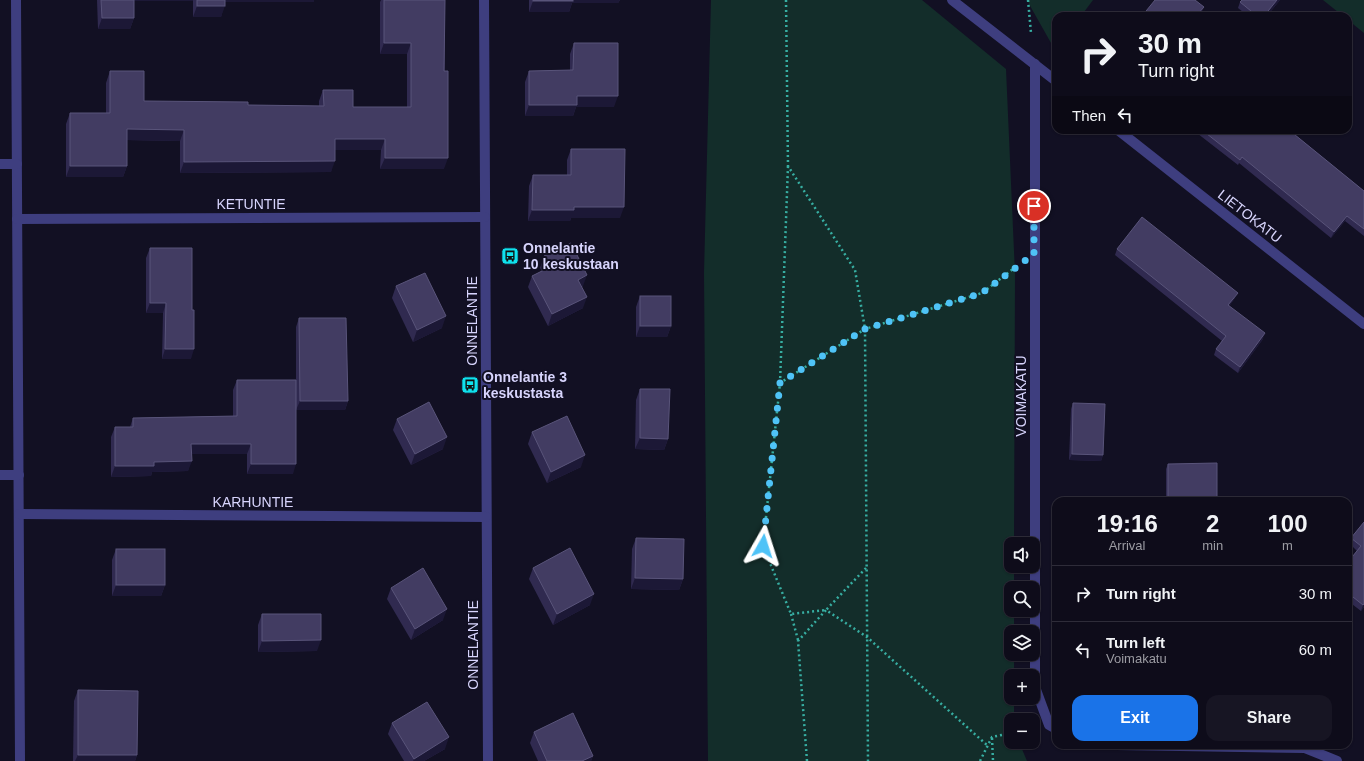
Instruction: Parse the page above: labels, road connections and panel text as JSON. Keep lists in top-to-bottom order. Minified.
{"streets":{"street":["KETUNTIE","LIETOKATU","ONNELANTIE","VOIMAKATU","KARHUNTIE"]},"crossings":[["KETUNTIE","ONNELANTIE"],["ONNELANTIE","KARHUNTIE"]],"places":{"bus stop":["Onnelantie 10 keskustaan","Onnelantie 3 keskustasta"]},"page":{"turn":["30 m","Turn right"],"then":"Then","eta":["19:16","Arrival","2","min","100","m"],"map_buttons":["+","−"],"list":[{"name":"Turn right","value":"30 m"},{"name":"Turn left","note":"Voimakatu","value":"60 m"}],"buttons":["Exit","Share"]}}
